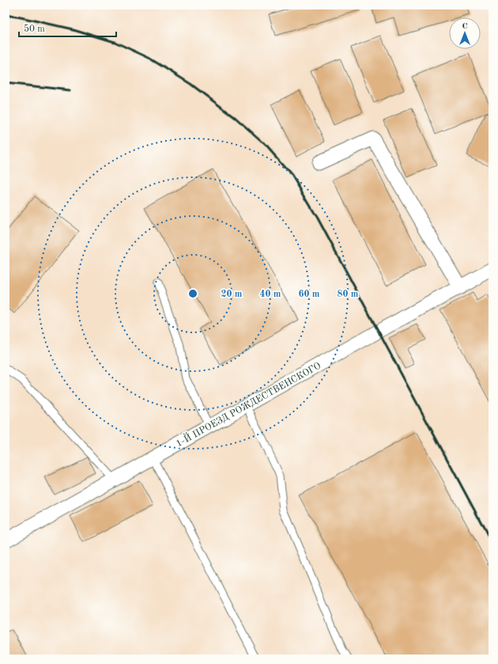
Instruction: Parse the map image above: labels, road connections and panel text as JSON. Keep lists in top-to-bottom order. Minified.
{"streets":{"street":["1-Й ПРОЕЗД РОЖДЕСТВЕНСКОГО"]},"scale_bar":"50 m","north":"top","rings":["20 m","40 m","60 m","80 m"]}
